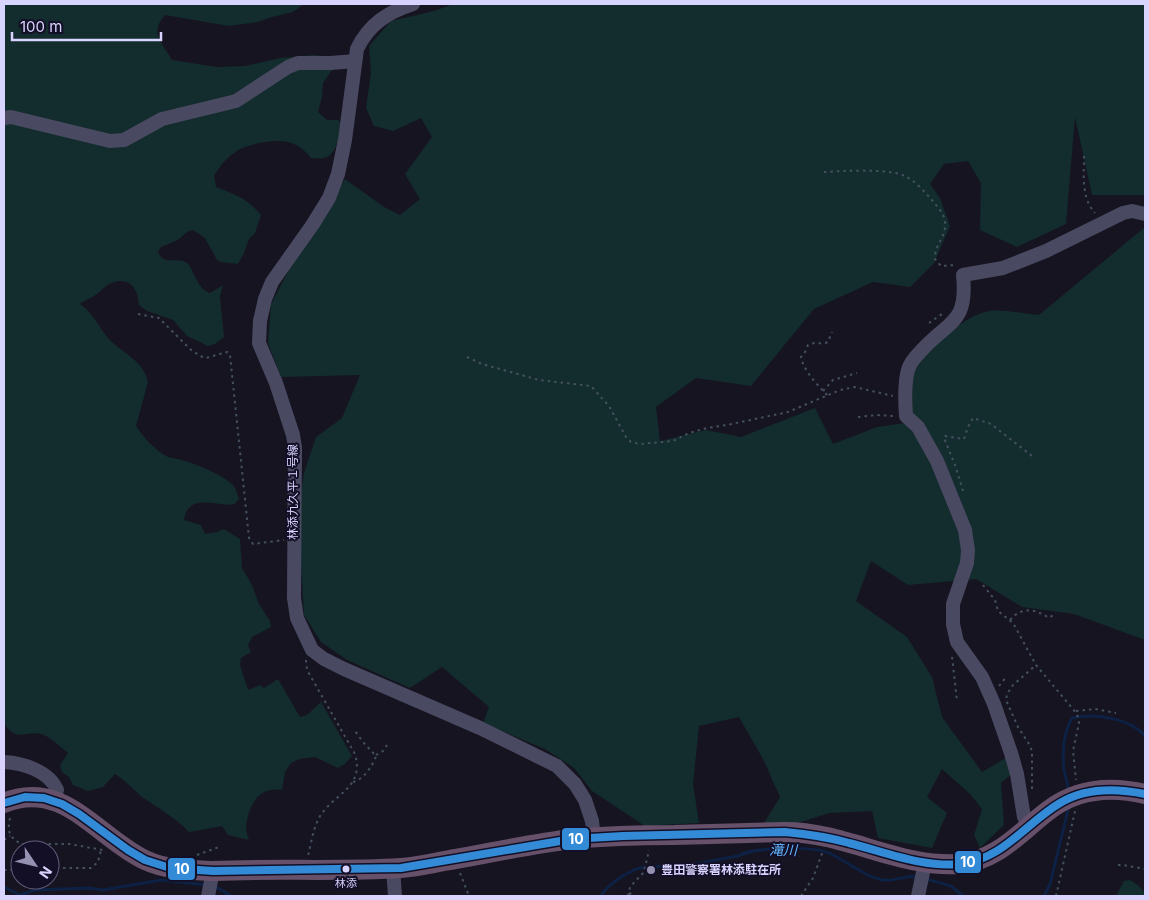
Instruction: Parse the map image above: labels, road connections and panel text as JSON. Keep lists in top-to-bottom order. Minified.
{"streets":{"street":["林添九久平１号線"]},"water":["滝川"],"places":["林添","豊田警察署林添駐在所"],"lines":["transit line 10"],"scale_bar":"100 m","north":"bottom right"}
